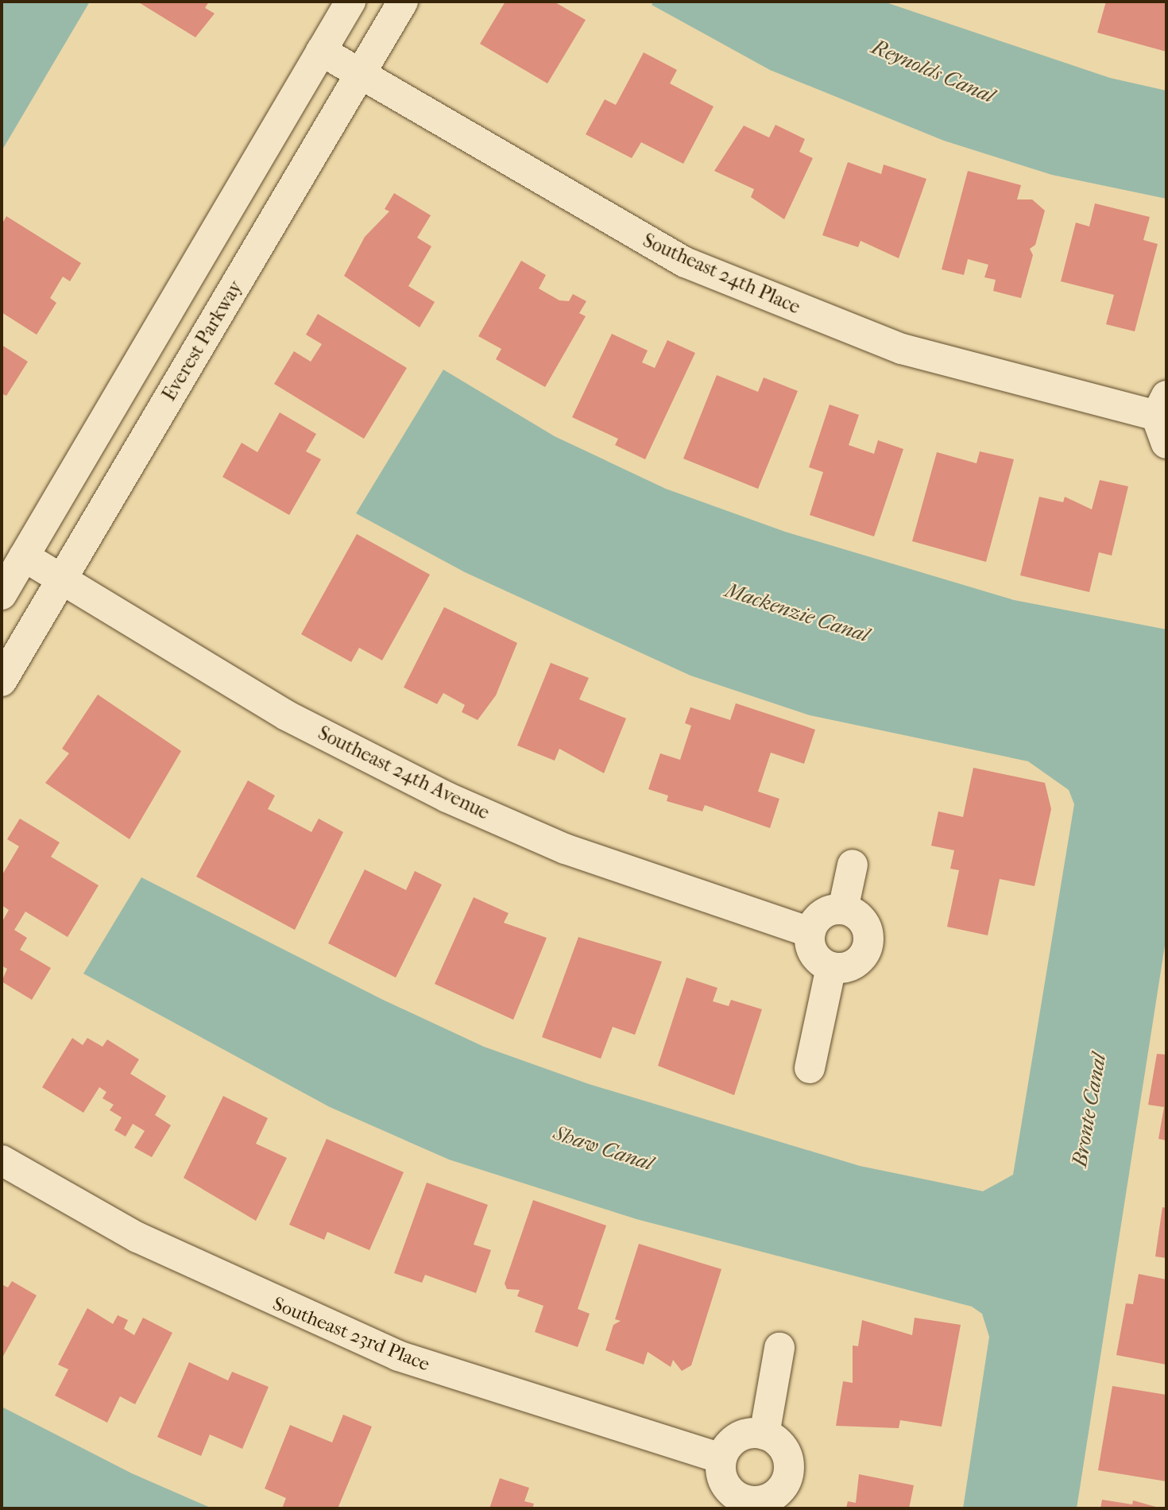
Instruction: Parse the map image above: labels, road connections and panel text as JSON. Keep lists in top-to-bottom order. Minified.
{"streets":{"street":["Southeast 24th Place","Everest Parkway","Southeast 24th Avenue","Southeast 23rd Place"]},"crossings":[["Southeast 24th Place","Everest Parkway"],["Everest Parkway","Southeast 24th Avenue"]],"water":["Reynolds Canal","Mackenzie Canal","Bronte Canal","Shaw Canal"]}
